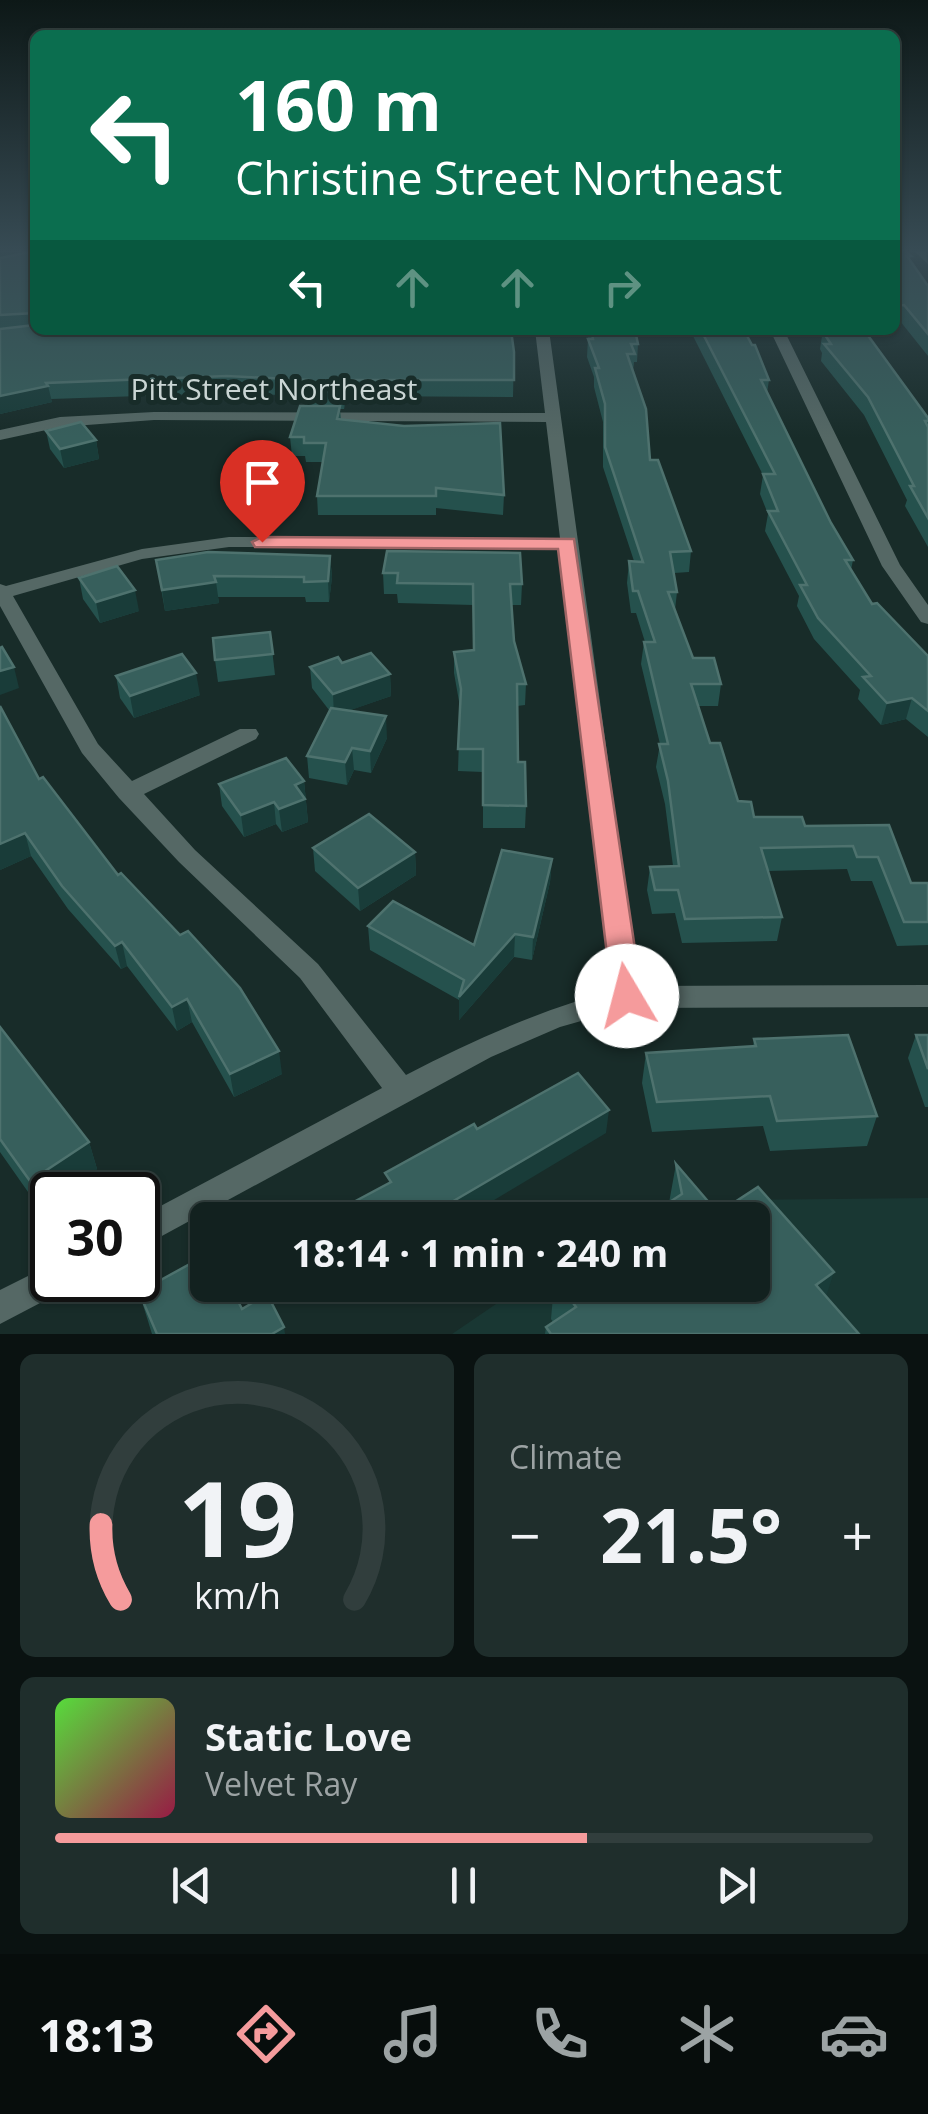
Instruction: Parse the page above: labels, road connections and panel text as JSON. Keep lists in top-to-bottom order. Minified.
{"streets":{"street":["Pitt Street Northeast"]},"page":{"turn":["160 m","Christine Street Northeast"],"limit":"30","trip":"18:14 · 1 min · 240 m","tile":"Climate","heat":["−","21.5°","+"],"song":["Static Love","Velvet Ray"],"tabs":"18:13","gauge":["19","km/h"]}}
